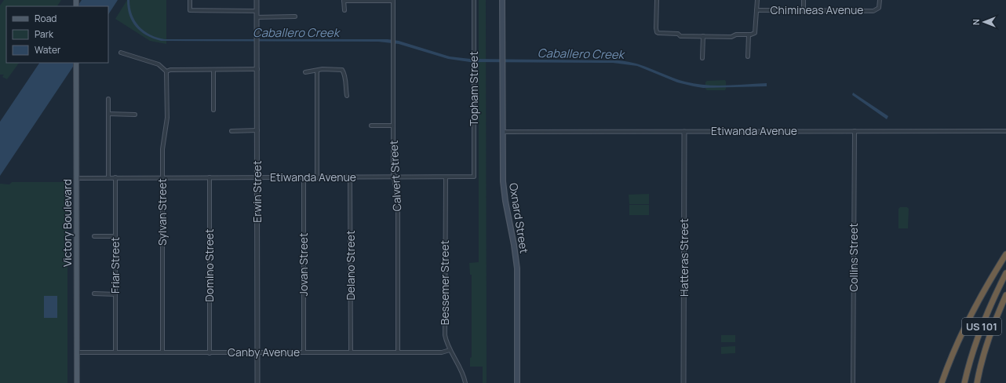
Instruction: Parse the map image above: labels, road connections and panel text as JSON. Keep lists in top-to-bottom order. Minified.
{"streets":{"highway":["US 101"],"main road":["Oxnard Street","Victory Boulevard"],"street":["Chimineas Avenue","Topham Street","Etiwanda Avenue","Calvert Street","Erwin Street","Sylvan Street","Hatteras Street","Collins Street","Jovan Street","Friar Street","Domino Street","Delano Street","Bessemer Street","Canby Avenue"]},"crossings":[["Topham Street","Etiwanda Avenue"],["Etiwanda Avenue","Calvert Street"],["Etiwanda Avenue","Erwin Street"],["Etiwanda Avenue","Sylvan Street"],["Etiwanda Avenue","Oxnard Street"],["Etiwanda Avenue","Victory Boulevard"],["Etiwanda Avenue","Hatteras Street"],["Etiwanda Avenue","Collins Street"],["Etiwanda Avenue","Jovan Street"],["Etiwanda Avenue","Friar Street"],["Etiwanda Avenue","Domino Street"],["Etiwanda Avenue","Delano Street"],["Etiwanda Avenue","Bessemer Street"],["Calvert Street","Canby Avenue"],["Erwin Street","Canby Avenue"],["Sylvan Street","Canby Avenue"],["Victory Boulevard","Canby Avenue"],["Jovan Street","Canby Avenue"],["Friar Street","Canby Avenue"],["Domino Street","Canby Avenue"],["Delano Street","Canby Avenue"],["Bessemer Street","Canby Avenue"]],"water":["Caballero Creek"],"legend":["Road","Park","Water"],"north":"left"}
